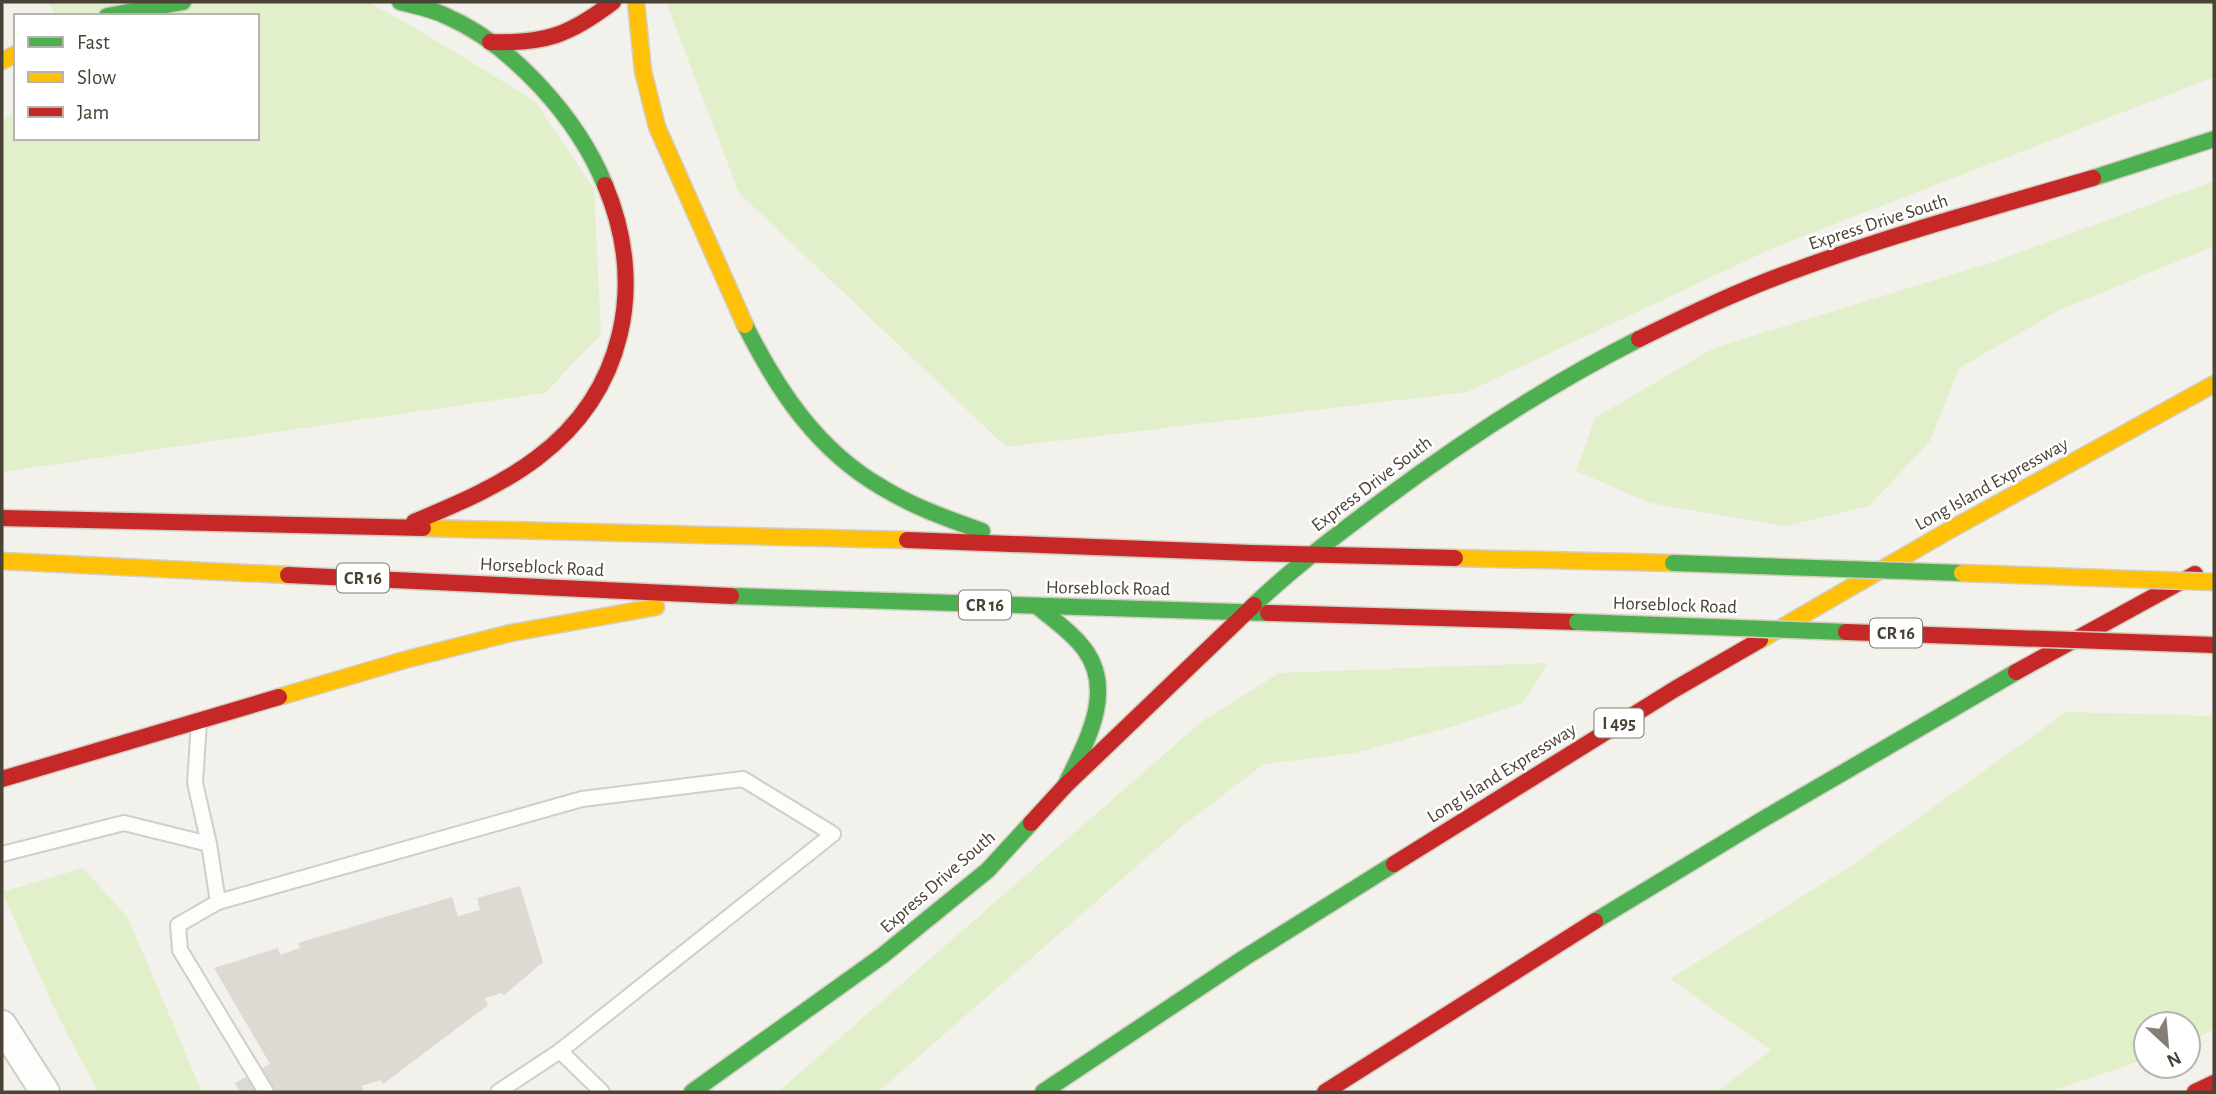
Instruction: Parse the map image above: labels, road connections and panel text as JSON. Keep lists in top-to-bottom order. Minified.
{"streets":{"main road":["Express Drive South","Long Island Expressway","Horseblock Road","CR 16","I 495"]},"crossings":[["Express Drive South","Horseblock Road"]],"legend":["Fast","Slow","Jam"],"north":"bottom right"}
